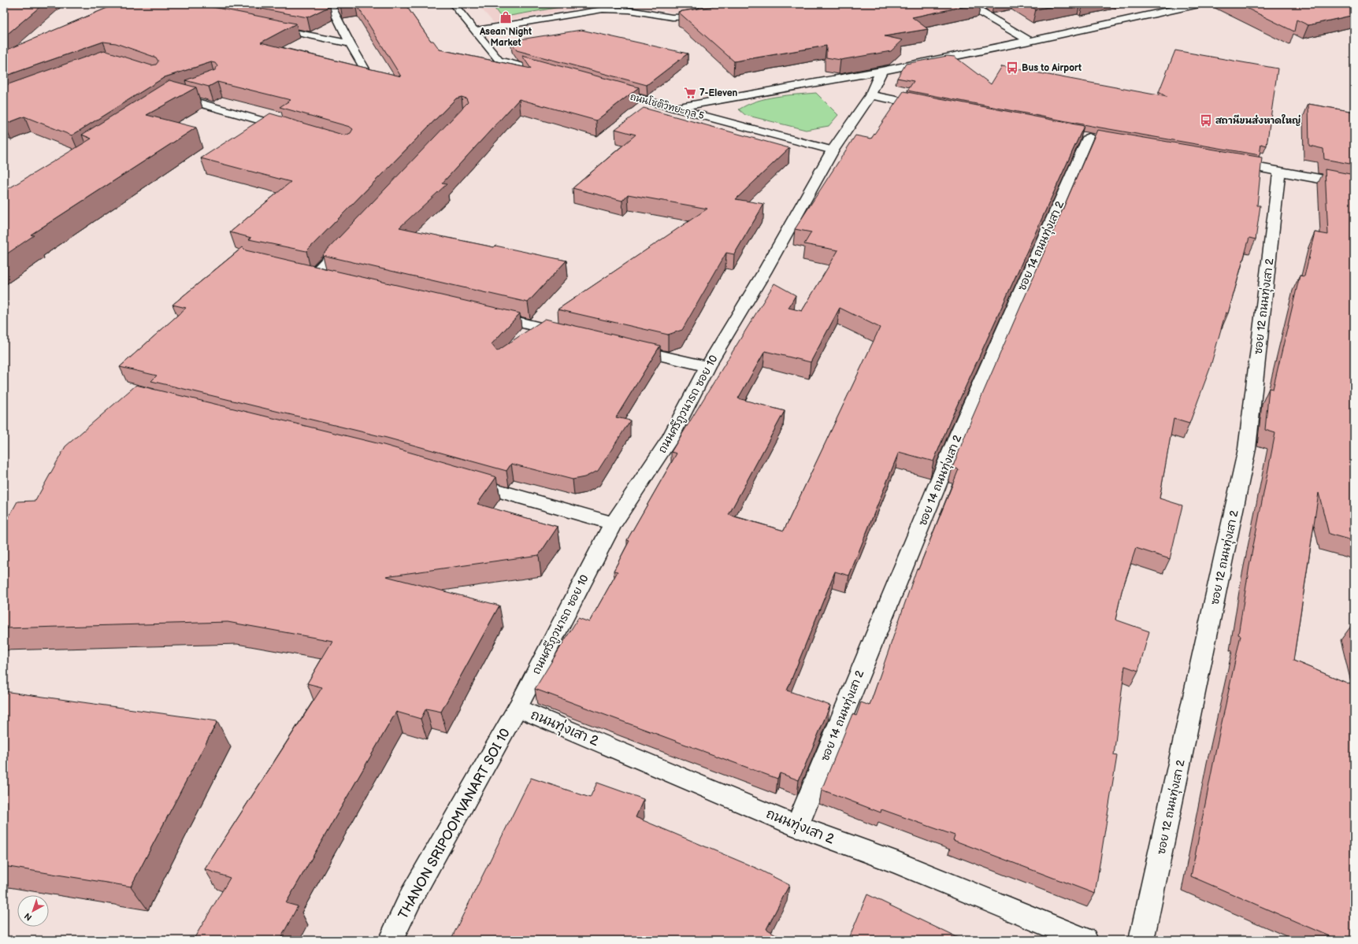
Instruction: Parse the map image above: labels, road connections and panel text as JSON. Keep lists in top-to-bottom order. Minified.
{"streets":{"street":["ซอย 14 ถนนทุ่งเสา 2","ซอย 12 ถนนทุ่งเสา 2","ถนนศรีภูวนารถ ซอย 10","ถนนทุ่งเสา 2","THANON SRIPOOMVANART SOI 10"],"lane":["ถนนโชติวิทยะกุล 5"]},"crossings":[["ถนนโชติวิทยะกุล 5","ถนนศรีภูวนารถ ซอย 10"],["ซอย 14 ถนนทุ่งเสา 2","ถนนทุ่งเสา 2"],["ถนนศรีภูวนารถ ซอย 10","ถนนทุ่งเสา 2"],["ถนนศรีภูวนารถ ซอย 10","THANON SRIPOOMVANART SOI 10"],["ถนนทุ่งเสา 2","THANON SRIPOOMVANART SOI 10"]],"places":{"shop":["Asean Night Market"],"bus stop":["Bus to Airport","สถานีขนส่งหาดใหญ่"],"supermarket":["7-Eleven"]},"north":"bottom left"}
